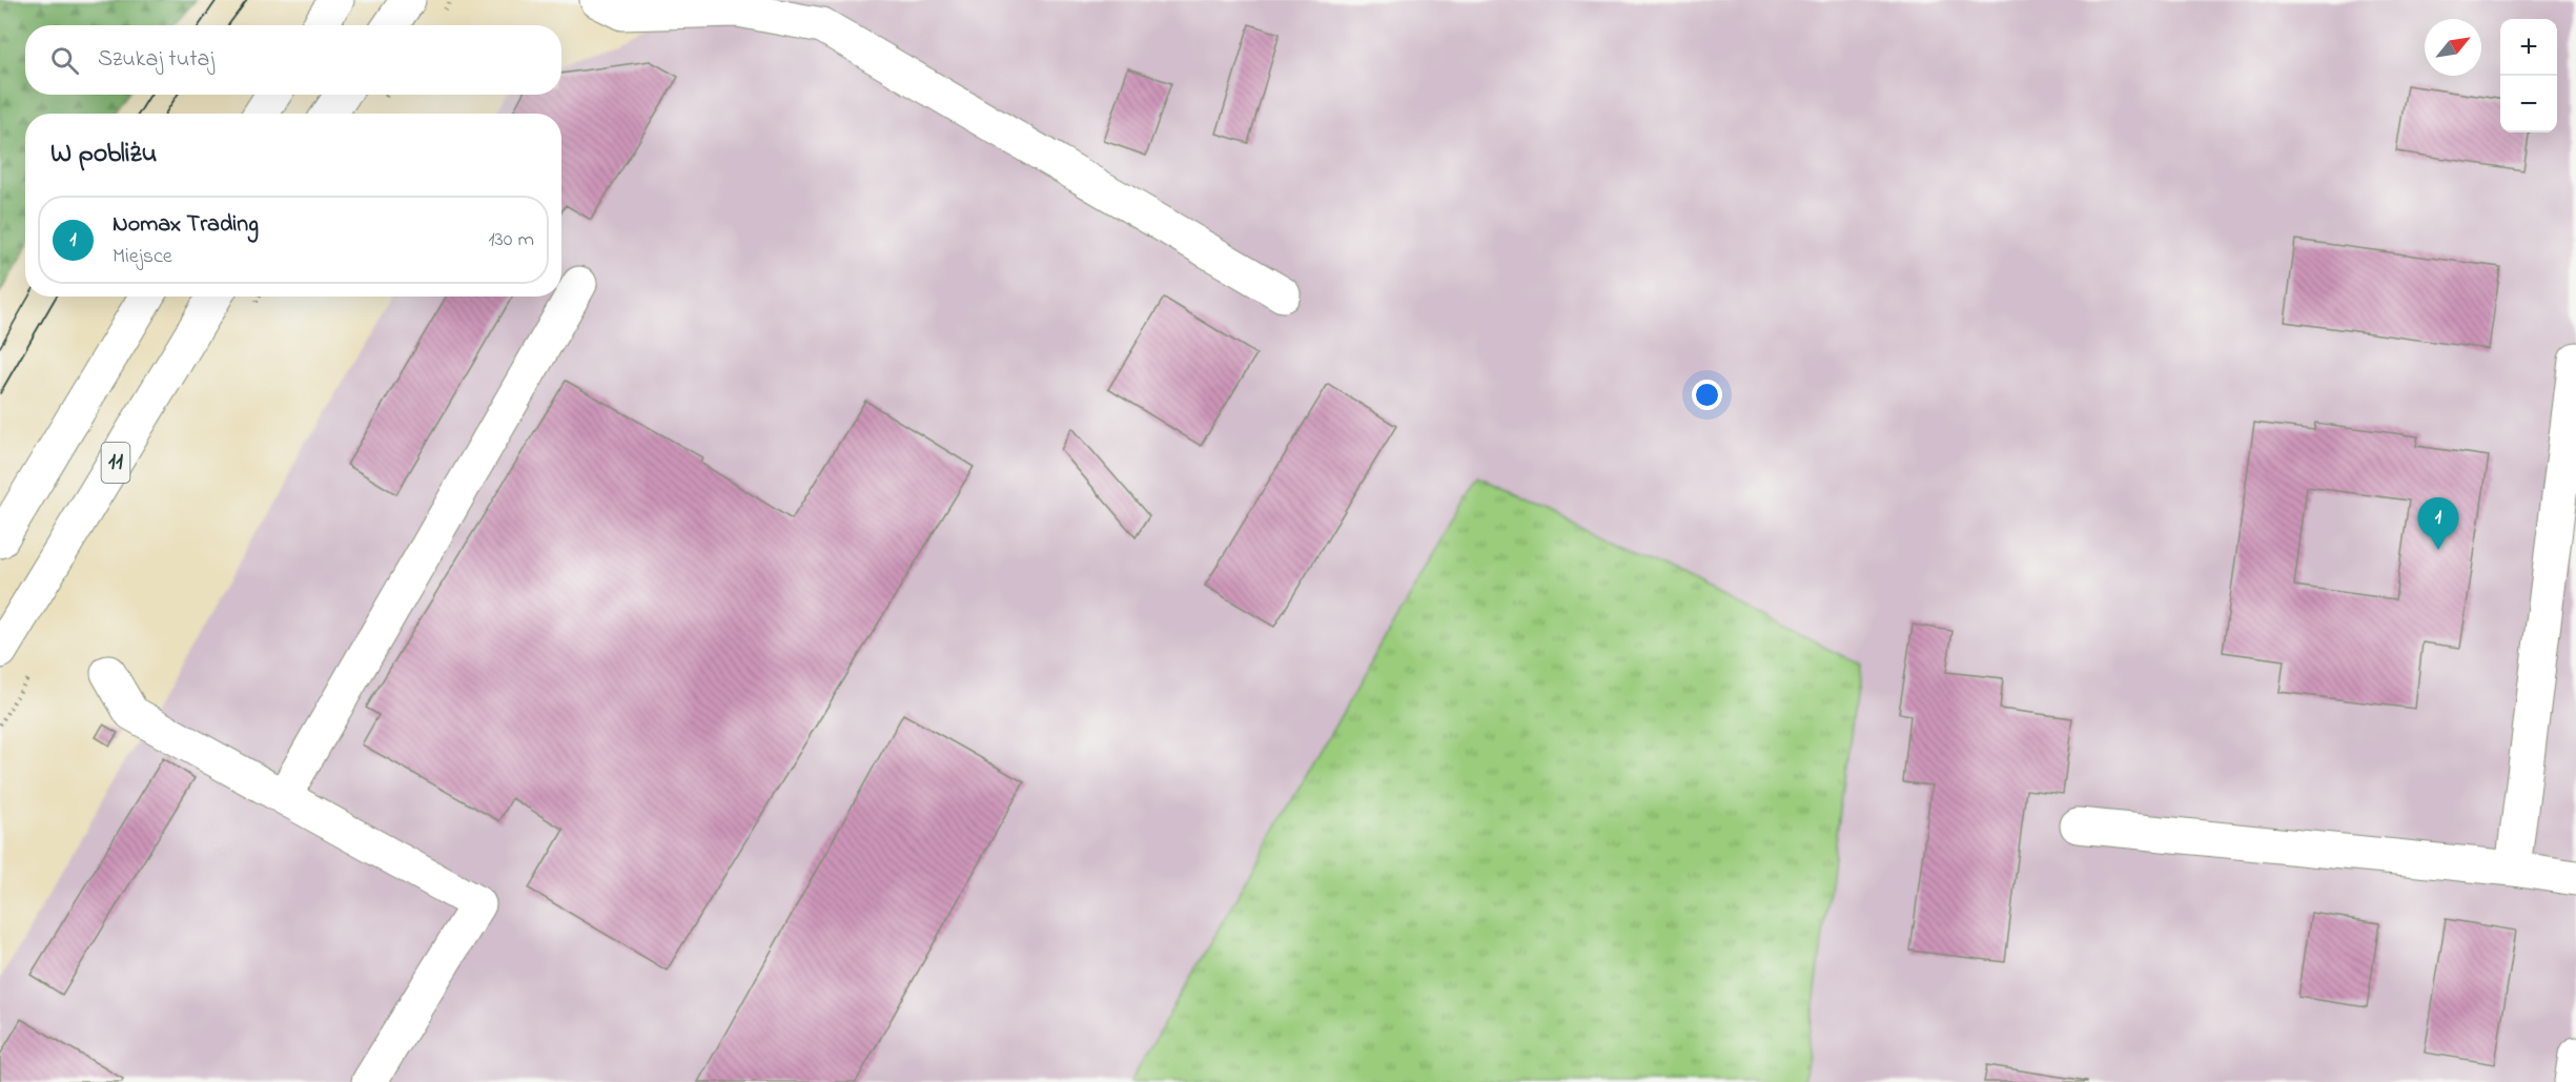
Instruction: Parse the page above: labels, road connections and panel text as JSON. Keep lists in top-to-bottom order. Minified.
{"streets":{"main road":["11"]},"north":"top right","page":{"map_buttons":["+","−"],"search":"Szukaj tutaj","heading":"W pobliżu","list":[{"mark":"1","name":"Nomax Trading","note":"Miejsce","value":"130 m"}],"pins":"1"}}
